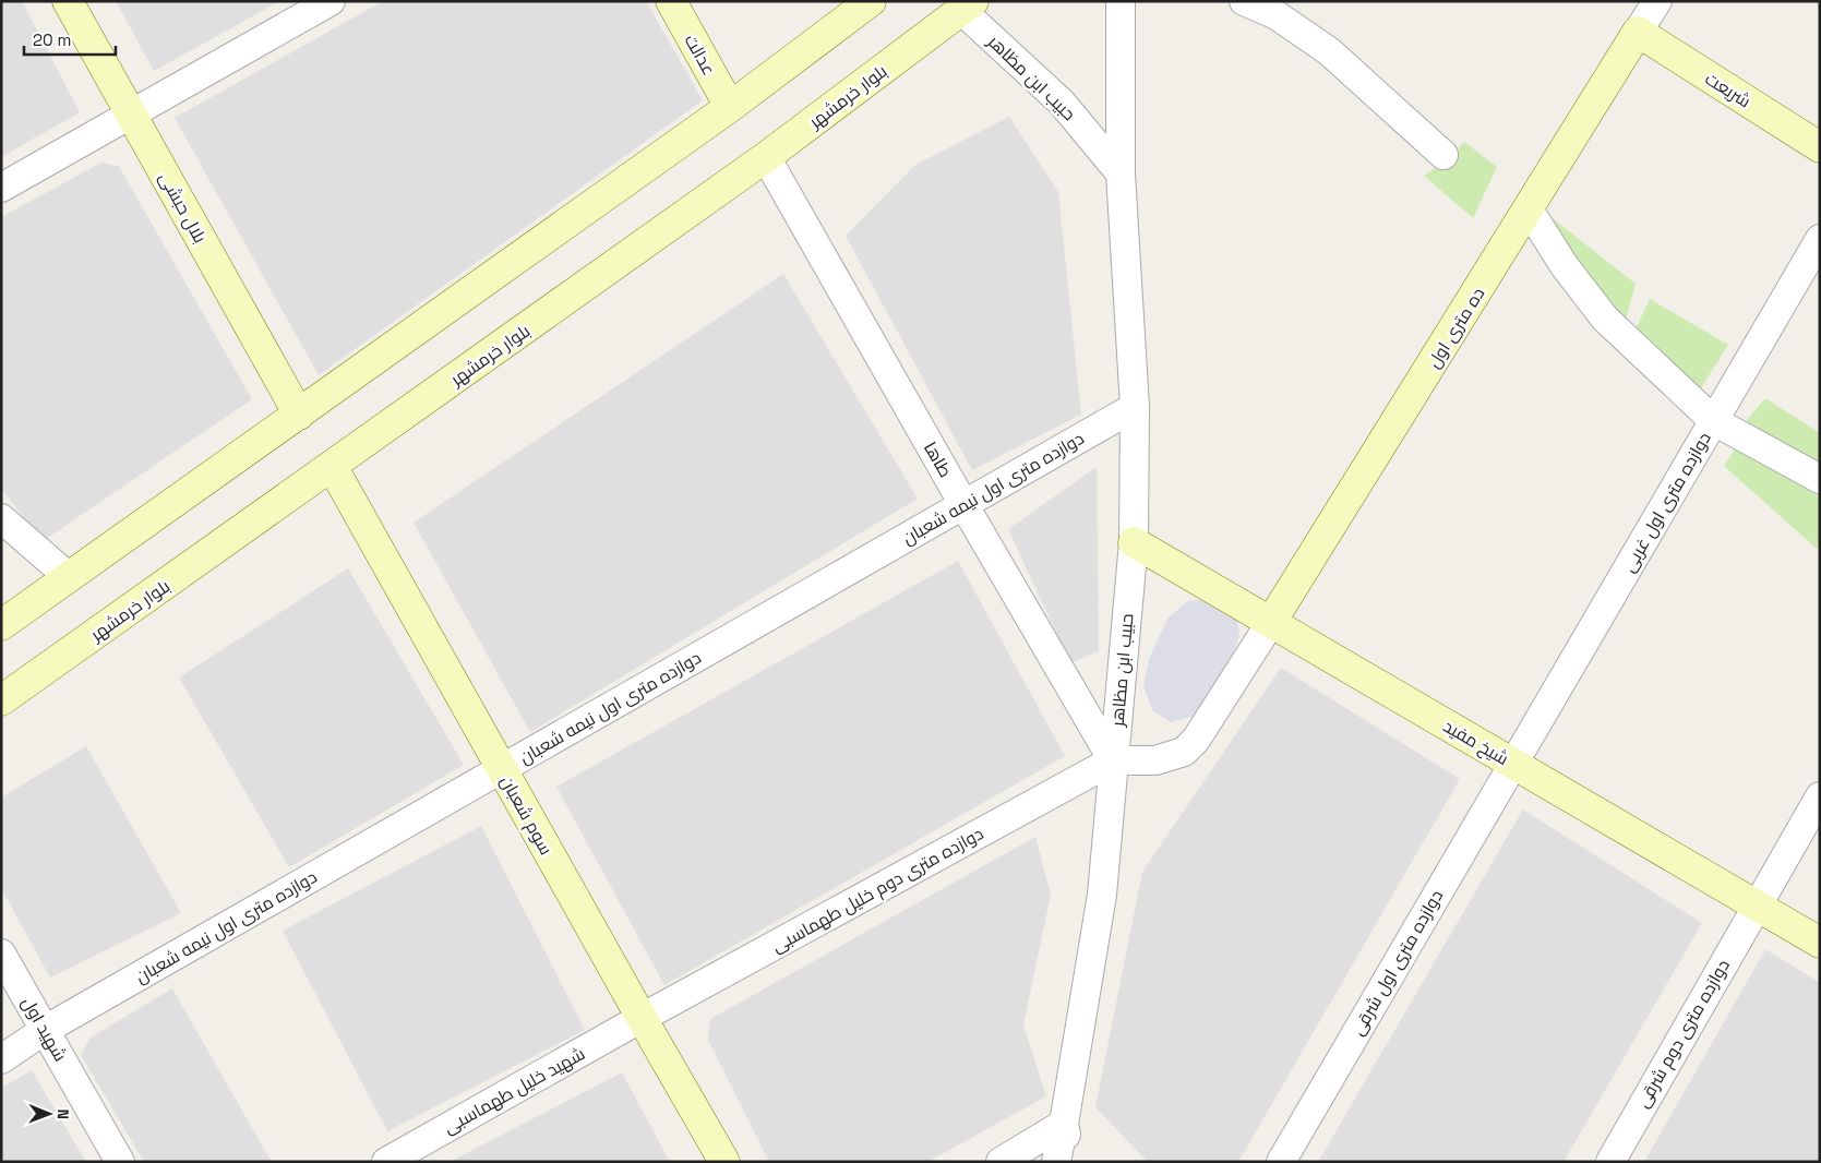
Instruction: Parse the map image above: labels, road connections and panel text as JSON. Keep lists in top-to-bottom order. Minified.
{"streets":{"main road":["عدالت","شریعت","بلوار خرمشهر","بلال حبشی","ده متری اول","شیخ مفید","سوم شعبان"],"street":["حبیب ابن مظاهر","طاها","دوازده متری اول نیمه شعبان","دوازده متری اول غربی","دوازده متری دوم خلیل طهماسبی","دوازده متری اول شرقی","شهید اول","دوازده متری دوم شرقی","شهید خلیل طهماسبی"]},"crossings":[["حبیب ابن مظاهر","بلوار خرمشهر"],["حبیب ابن مظاهر","طاها"],["حبیب ابن مظاهر","دوازده متری اول نیمه شعبان"],["حبیب ابن مظاهر","شیخ مفید"],["حبیب ابن مظاهر","دوازده متری دوم خلیل طهماسبی"],["شریعت","ده متری اول"],["بلوار خرمشهر","طاها"],["بلوار خرمشهر","سوم شعبان"],["ده متری اول","شیخ مفید"],["طاها","دوازده متری اول نیمه شعبان"],["طاها","دوازده متری دوم خلیل طهماسبی"],["دوازده متری اول نیمه شعبان","سوم شعبان"],["دوازده متری اول نیمه شعبان","شهید اول"],["دوازده متری اول غربی","شیخ مفید"],["دوازده متری اول غربی","دوازده متری اول شرقی"],["شیخ مفید","دوازده متری اول شرقی"],["شیخ مفید","دوازده متری دوم شرقی"],["سوم شعبان","دوازده متری دوم خلیل طهماسبی"],["سوم شعبان","شهید خلیل طهماسبی"],["دوازده متری دوم خلیل طهماسبی","شهید خلیل طهماسبی"]],"scale_bar":"20 m","north":"right"}
